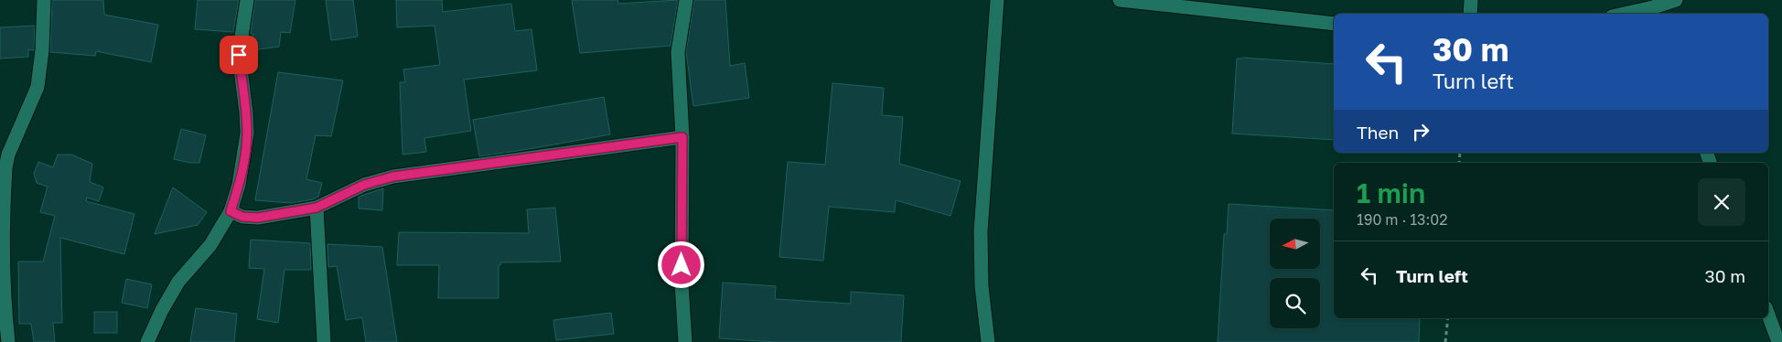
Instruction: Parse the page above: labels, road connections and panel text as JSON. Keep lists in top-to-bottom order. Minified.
{"north":"left","page":{"turn":["30 m","Turn left"],"then":"Then","heading":["1 min","190 m · 13:02"],"list":[{"name":"Turn left","value":"30 m"}]}}
